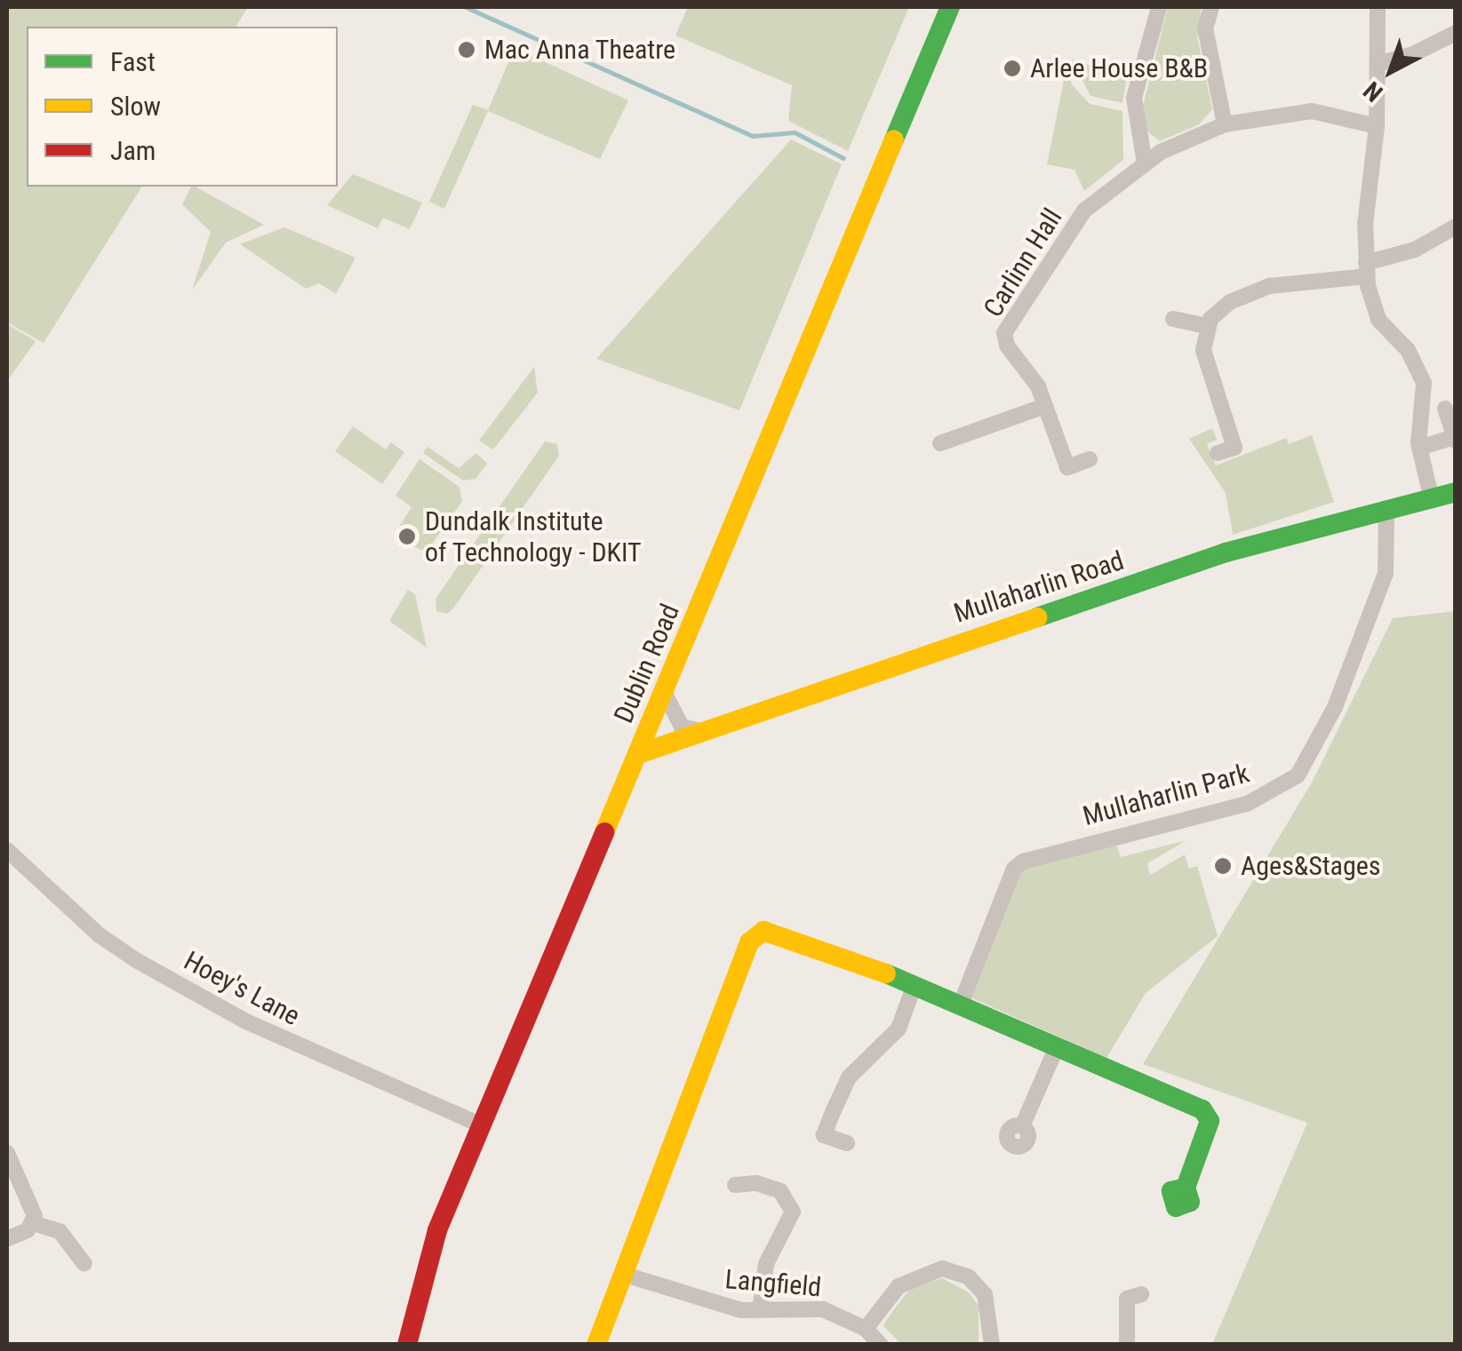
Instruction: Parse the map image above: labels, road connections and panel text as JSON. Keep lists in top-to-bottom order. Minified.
{"streets":{"street":["Carlinn Hall","Mullaharlin Road","Dublin Road","Mullaharlin Park","Hoey's Lane","Langfield"]},"crossings":[["Mullaharlin Road","Dublin Road"],["Mullaharlin Road","Mullaharlin Park"],["Dublin Road","Hoey's Lane"]],"places":["Mac Anna Theatre","Arlee House B&B","Dundalk Institute of Technology - DKIT","Ages&Stages"],"legend":["Fast","Slow","Jam"],"north":"bottom left"}
